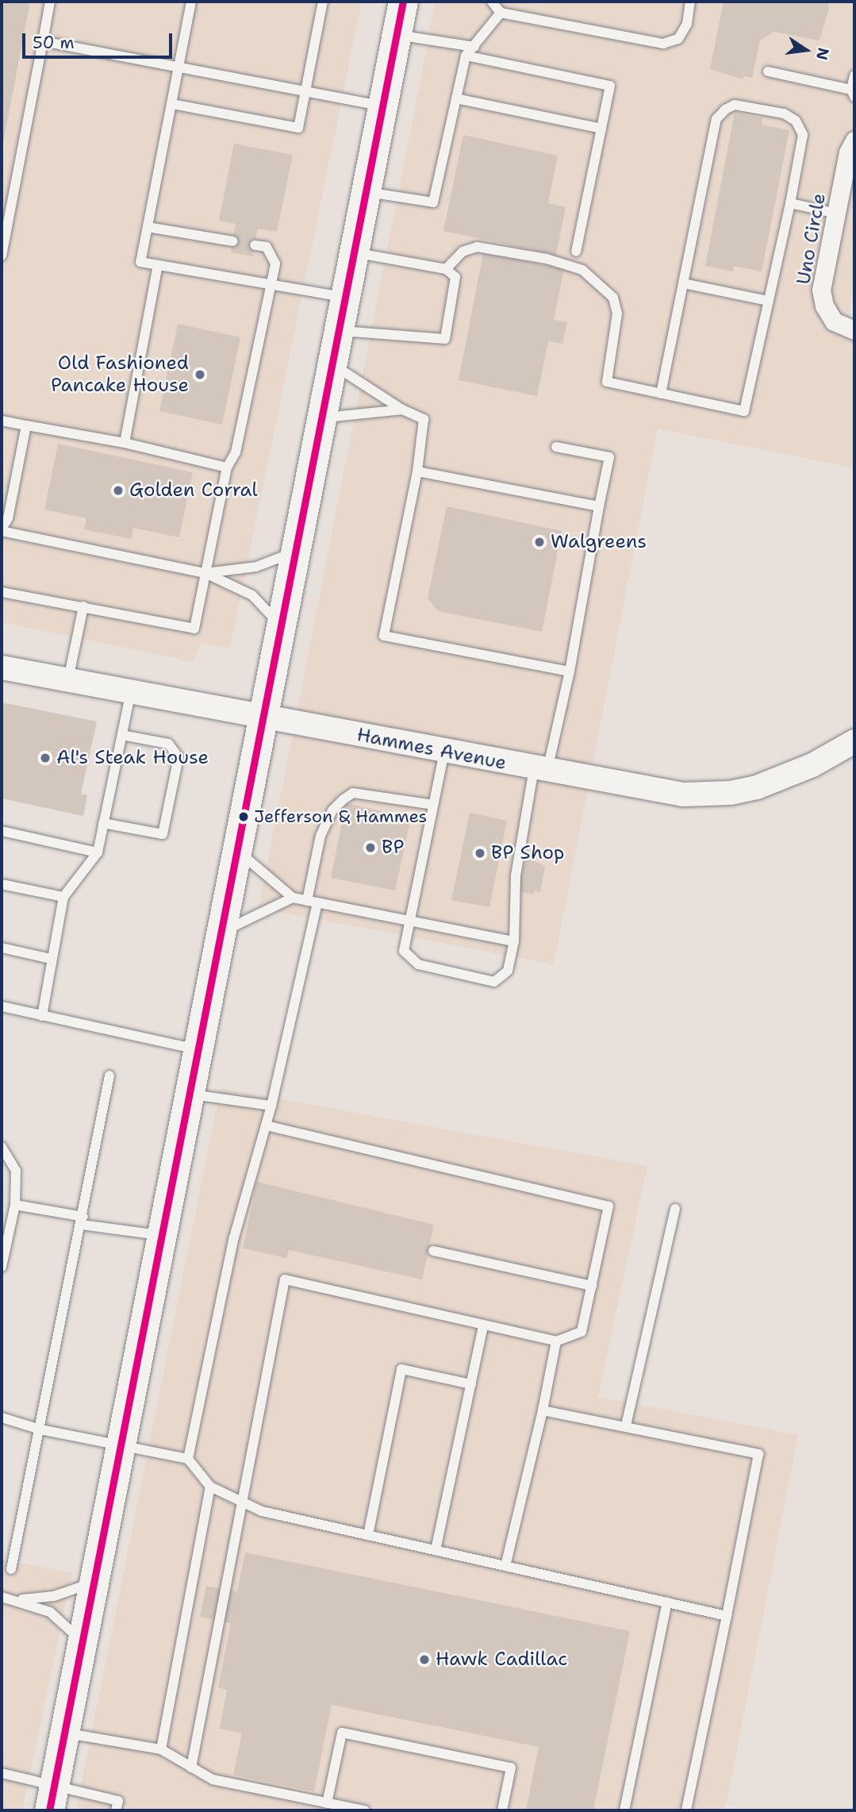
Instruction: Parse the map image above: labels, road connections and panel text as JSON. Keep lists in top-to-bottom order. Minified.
{"streets":{"street":["Uno Circle","Hammes Avenue"]},"places":["Old Fashioned Pancake House","Golden Corral","Walgreens","Al's Steak House","Jefferson & Hammes","BP","BP Shop","Hawk Cadillac"],"scale_bar":"50 m","north":"right"}
